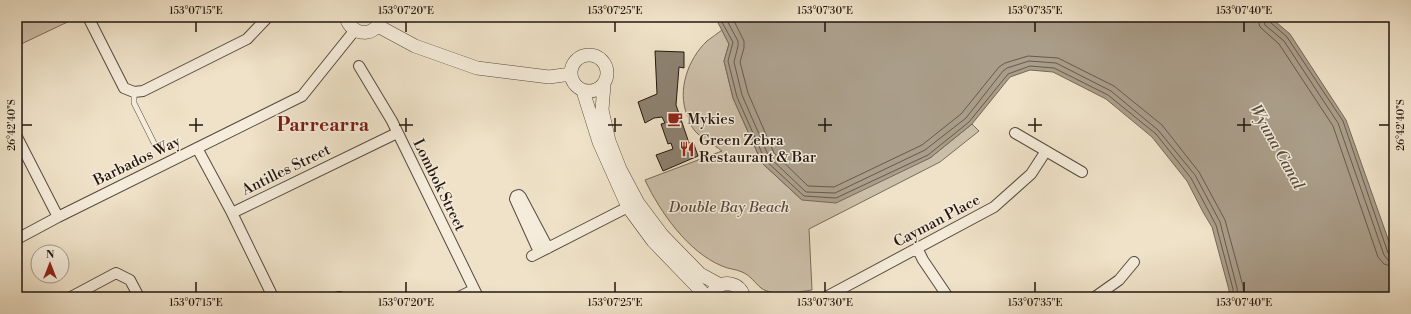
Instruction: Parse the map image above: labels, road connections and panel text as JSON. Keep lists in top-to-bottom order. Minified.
{"streets":{"street":["Barbados Way","Antilles Street","Lombok Street","Cayman Place"]},"crossings":[["Antilles Street","Lombok Street"]],"districts":["Parrearra"],"water":["Wyuna Canal"],"parks":["Double Bay Beach"],"places":{"cafe":["Mykies"],"restaurant":["Green Zebra Restaurant & Bar"]},"north":"top","coordinates":["153°07'15\"E","153°07'20\"E","153°07'25\"E","153°07'30\"E","153°07'35\"E","153°07'40\"E","26°42'40\"S"]}
